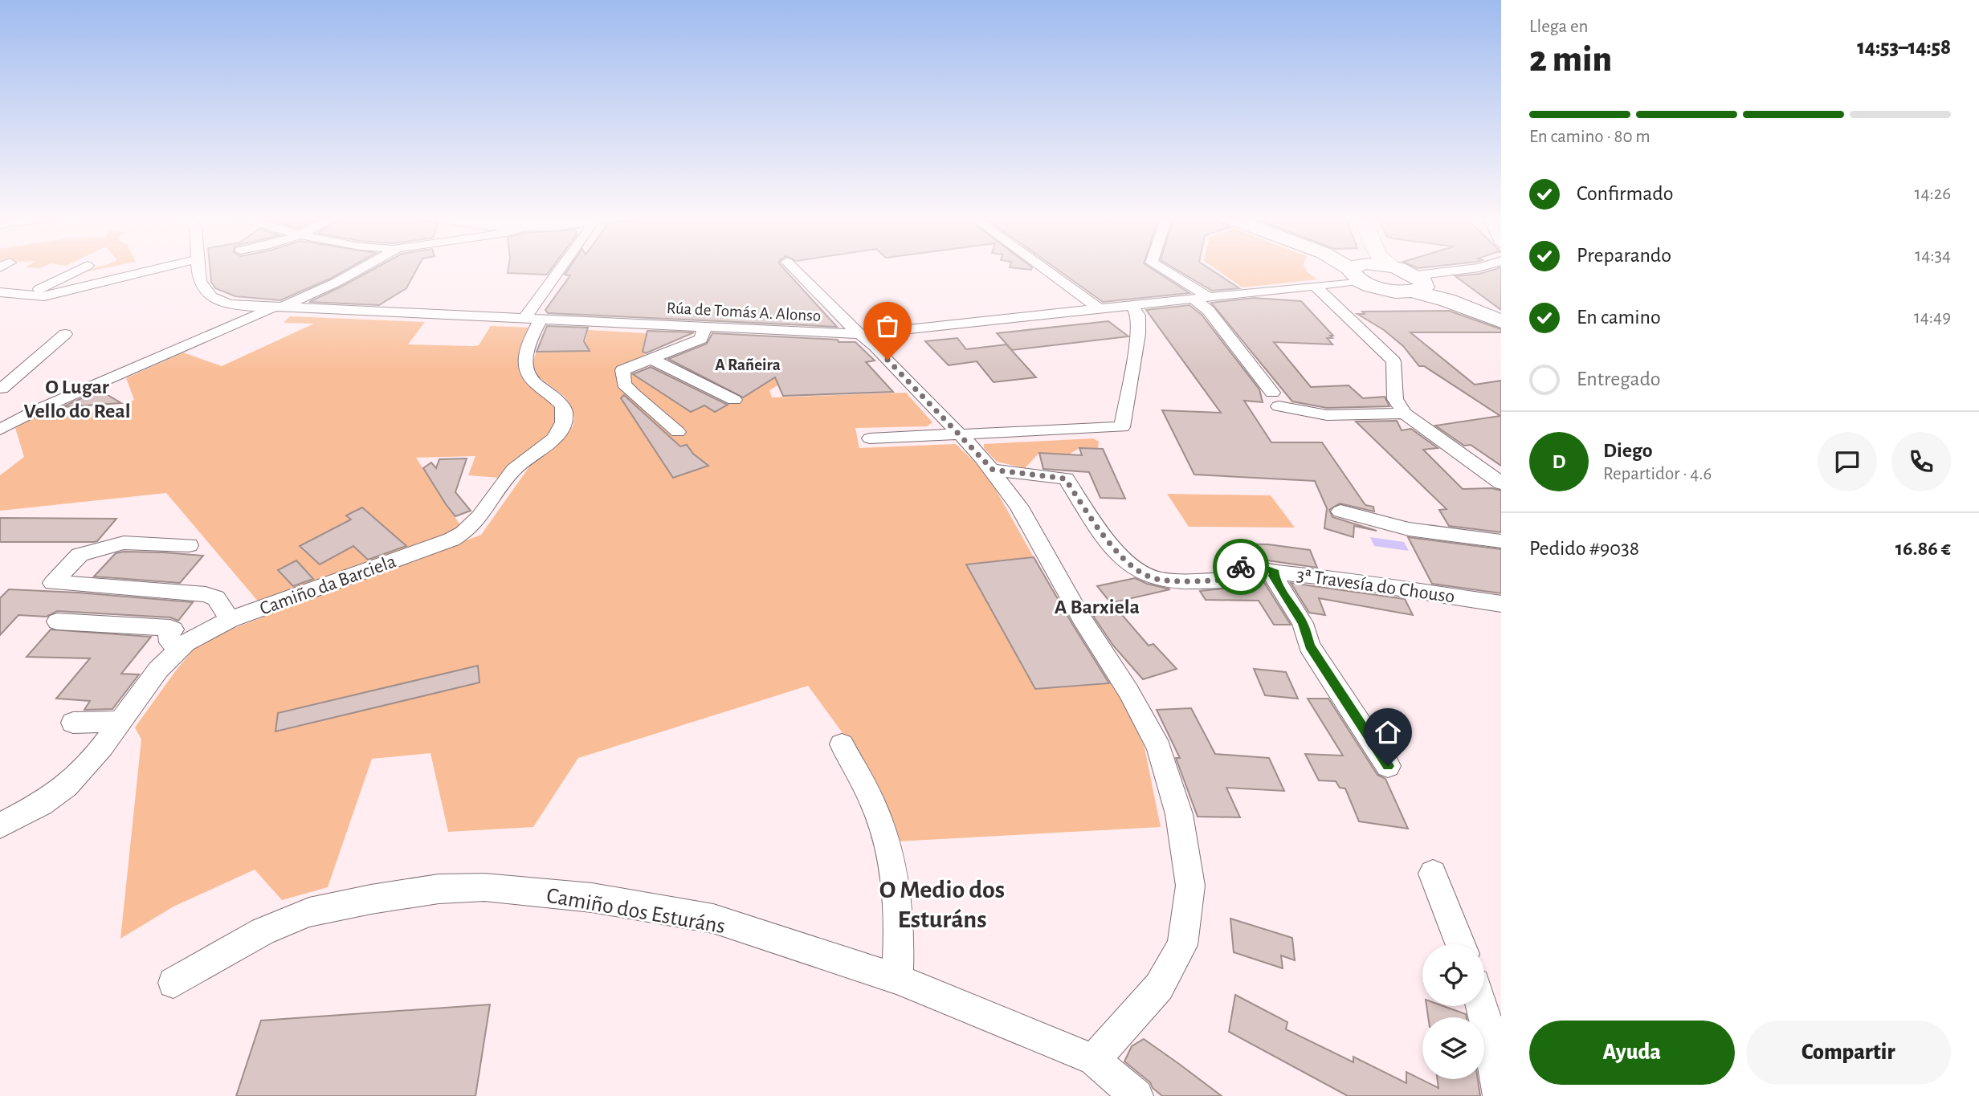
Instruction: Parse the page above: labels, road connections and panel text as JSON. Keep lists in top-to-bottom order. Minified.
{"streets":{"street":["Rúa de Tomás A. Alonso","Camiño da Barciela","3ª Travesía do Chouso","Camiño dos Esturáns"]},"crossings":[["Rúa de Tomás A. Alonso","Camiño da Barciela"]],"districts":["A Rañeira","O Lugar Vello do Real","A Barxiela","O Medio dos Esturáns"],"page":{"heading":["2 min","Llega en","14:53–14:58"],"panel":["Diego","Repartidor · 4.6","Pedido #9038","16.86 €"],"bar":"En camino · 80 m","list":[["Confirmado","14:26"],["Preparando","14:34"],["En camino","14:49"],"Entregado"],"round":"D","buttons":["Ayuda","Compartir"]}}
